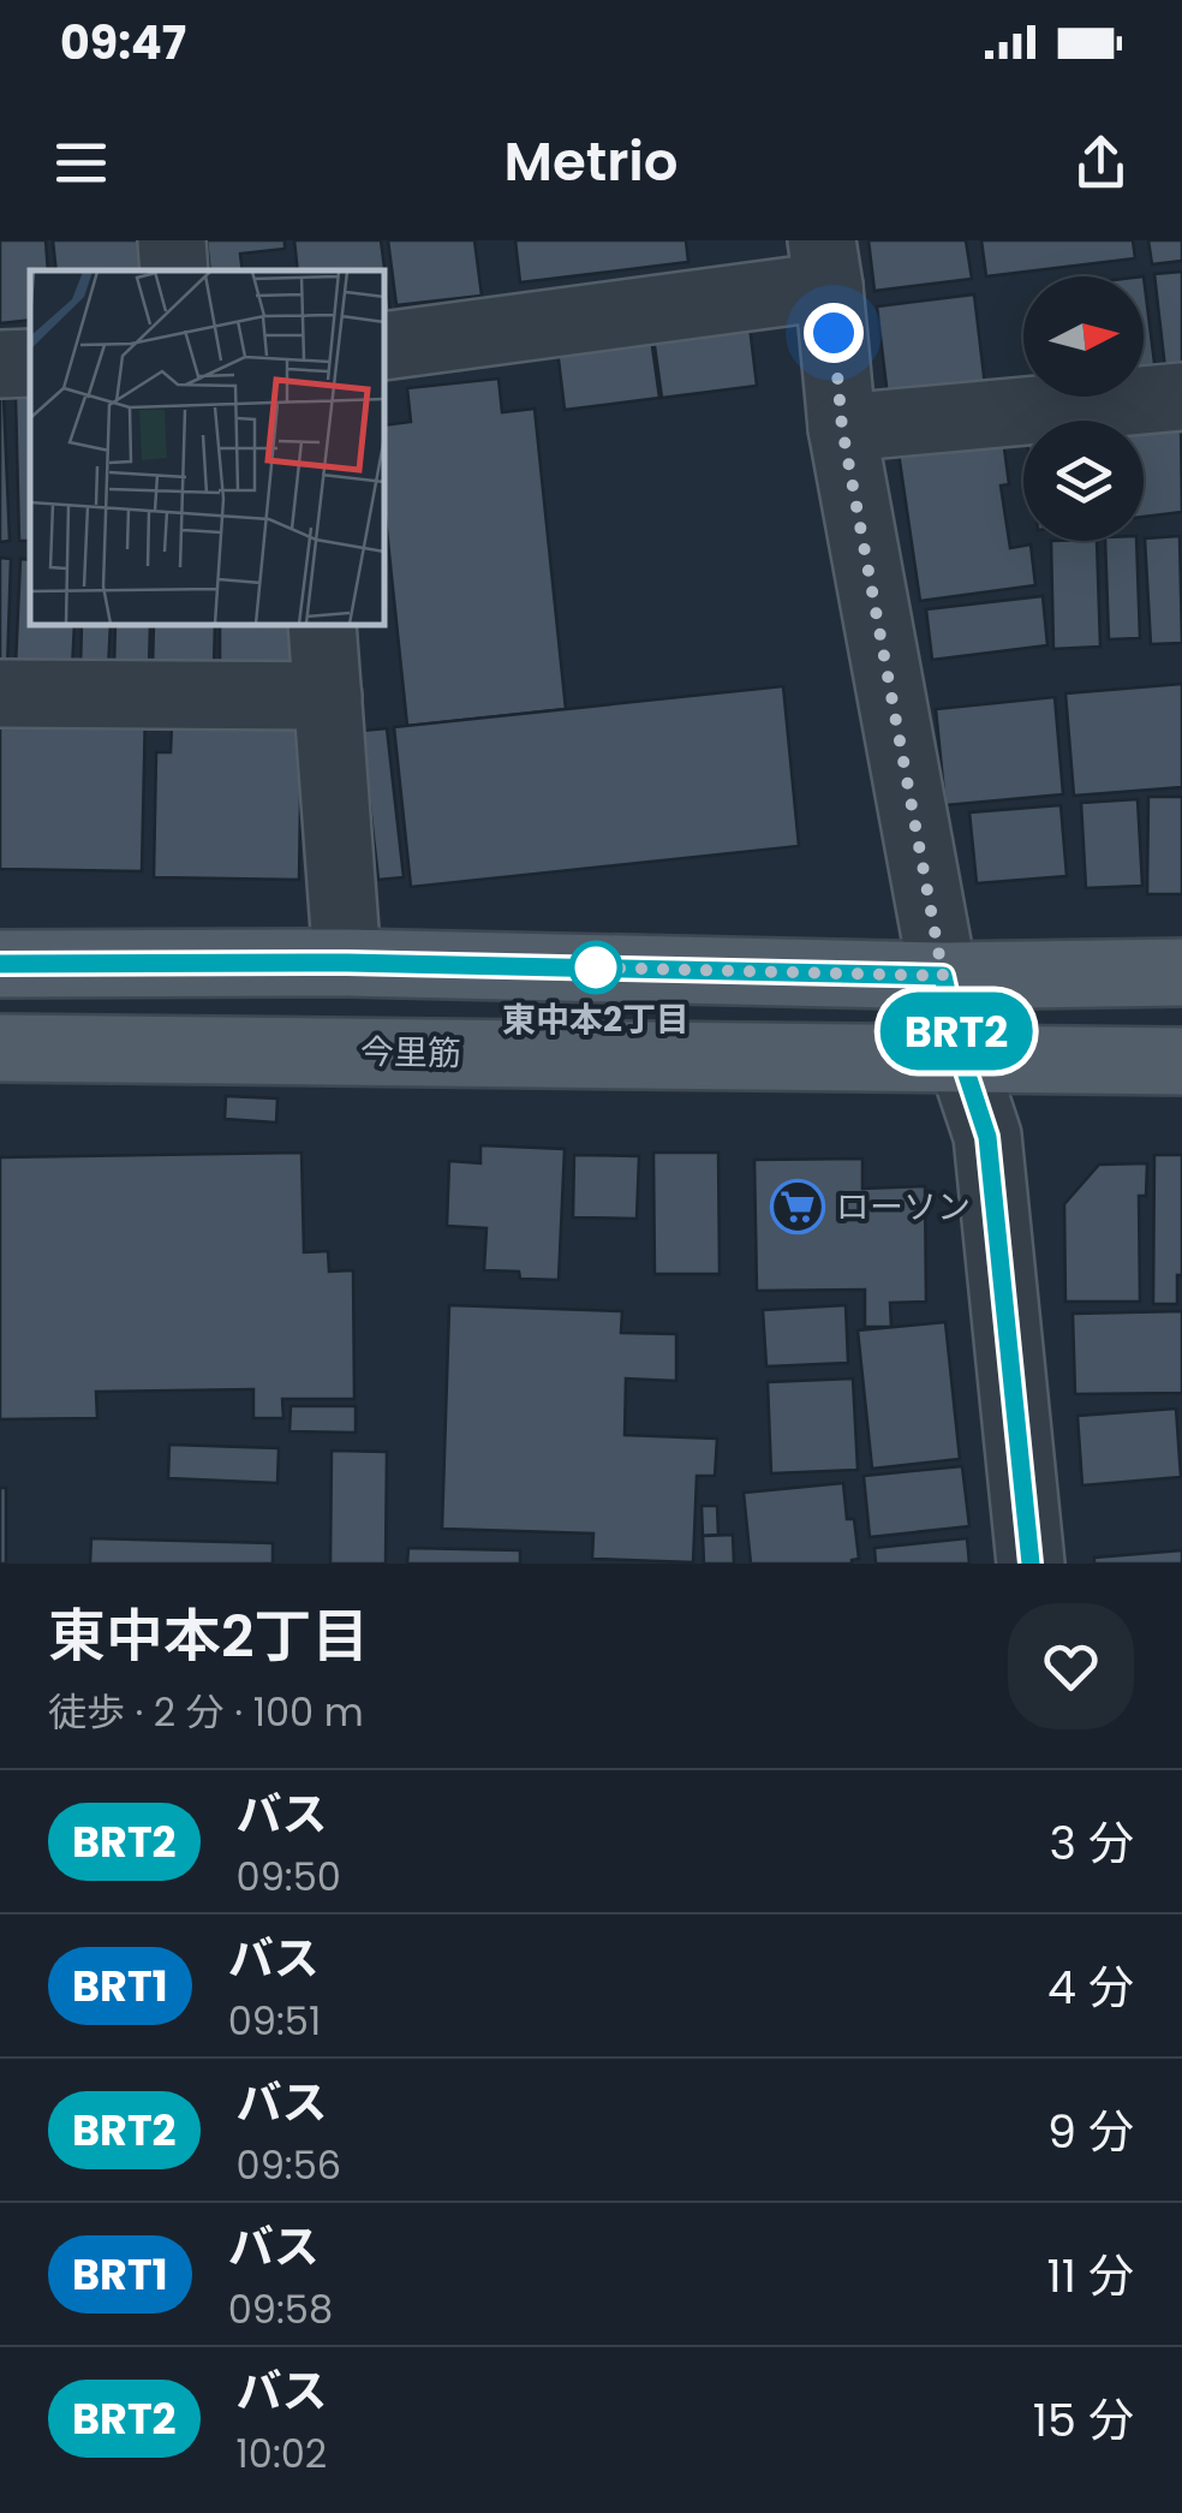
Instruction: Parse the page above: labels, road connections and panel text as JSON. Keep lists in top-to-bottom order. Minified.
{"streets":{"main road":["今里筋"]},"places":{"other":["東中本2丁目"],"supermarket":["ローソン"]},"lines":["bus line BRT2"],"north":"right","page":{"status":"09:47","header":"Metrio","on_map":"BRT2","heading":["東中本2丁目","徒歩 · 2 分 · 100 m"],"list":[{"mark":"BRT2","name":"バス","note":"09:50","value":"3 分"},{"mark":"BRT1","name":"バス","note":"09:51","value":"4 分"},{"mark":"BRT2","name":"バス","note":"09:56","value":"9 分"},{"mark":"BRT1","name":"バス","note":"09:58","value":"11 分"},{"mark":"BRT2","name":"バス","note":"10:02","value":"15 分"}]}}
